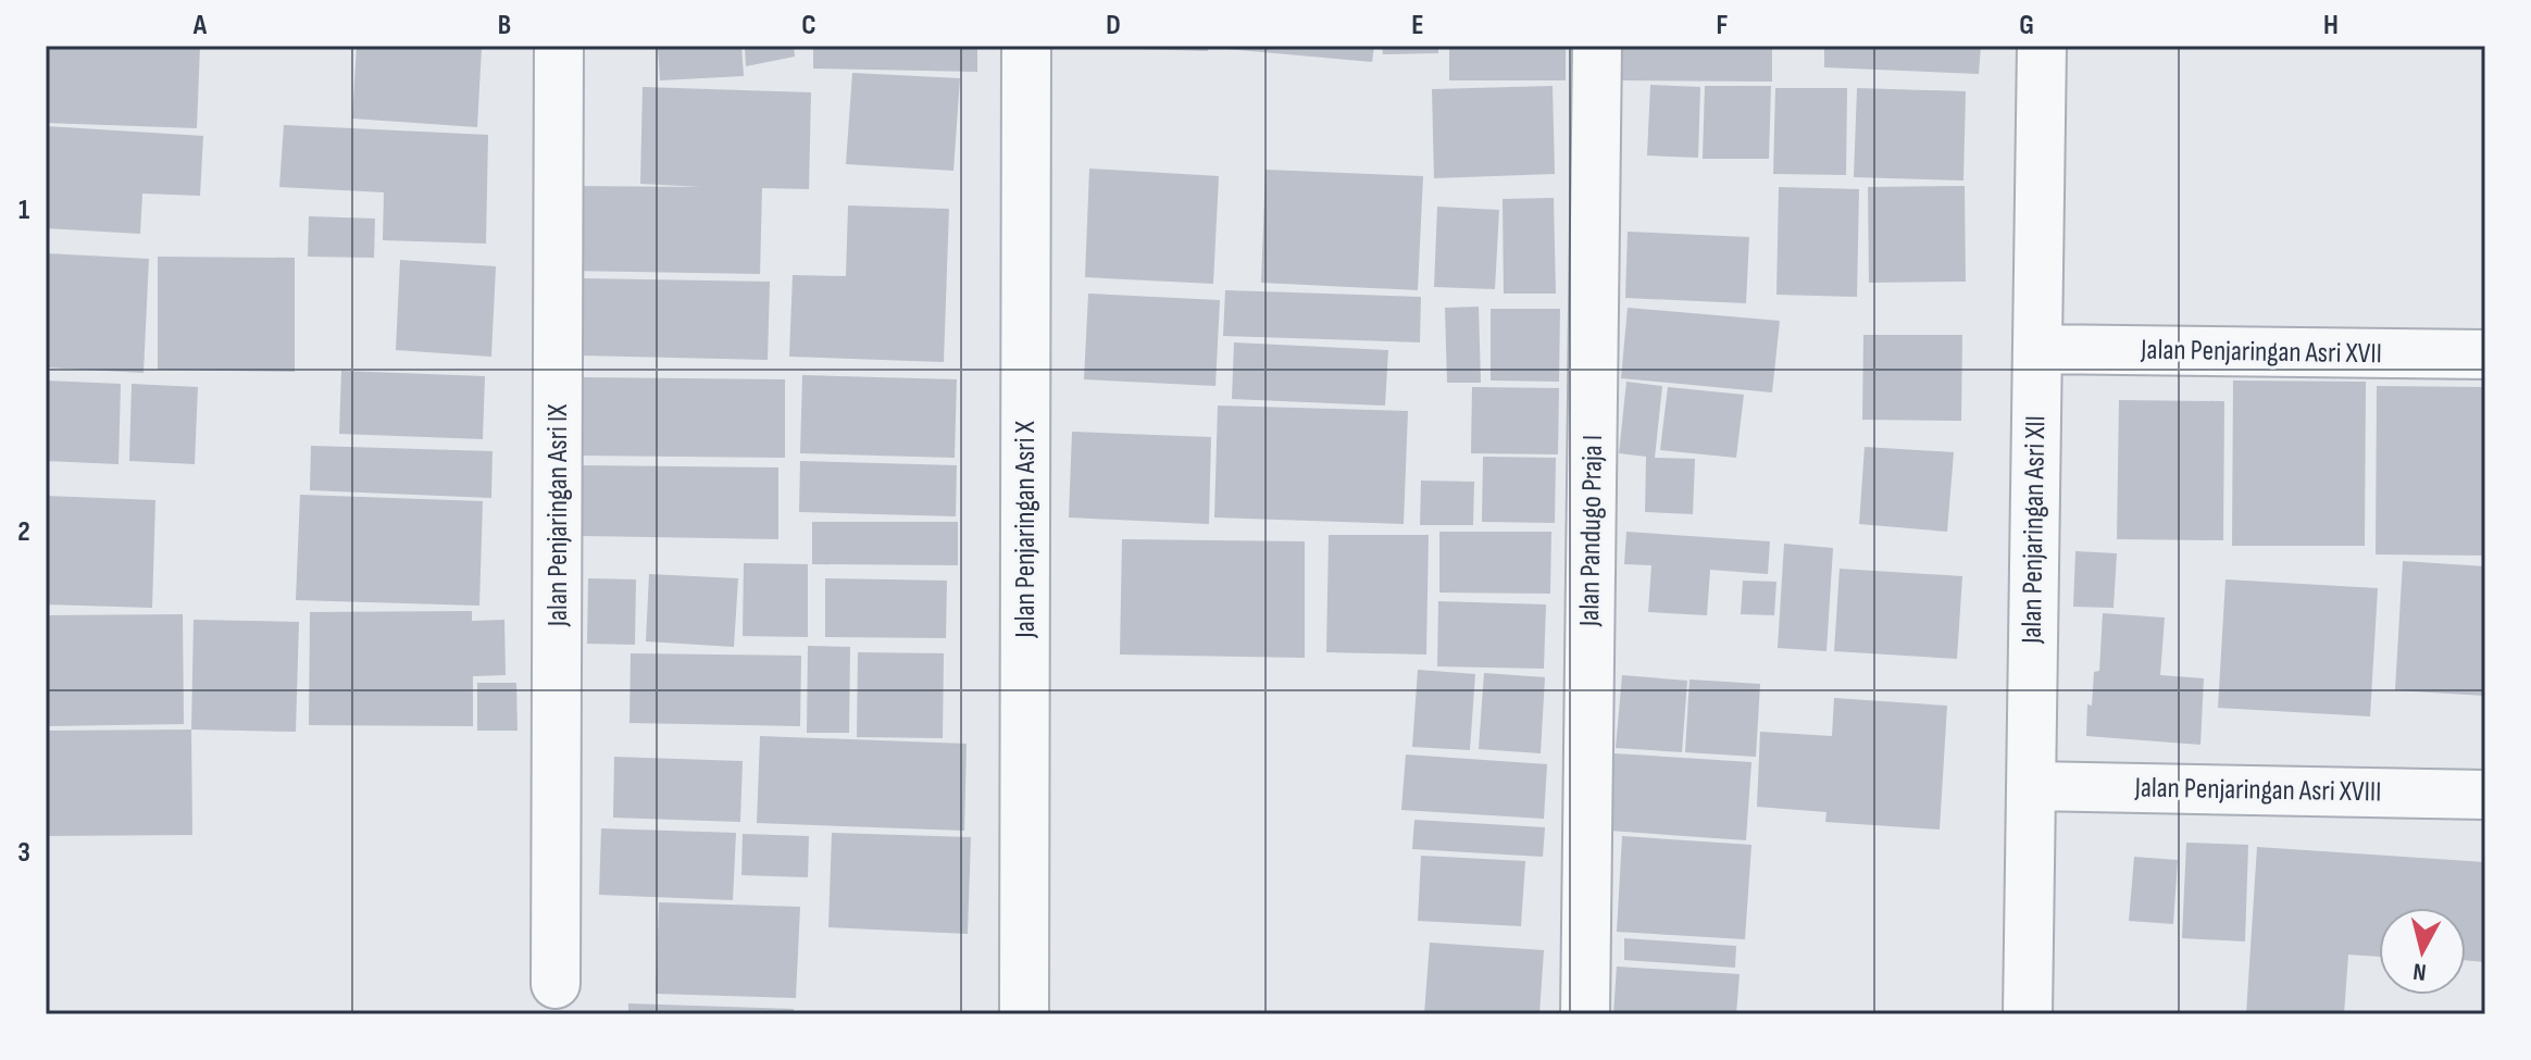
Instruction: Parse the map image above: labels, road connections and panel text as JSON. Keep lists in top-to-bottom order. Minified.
{"streets":{"street":["Jalan Penjaringan Asri XVII","Jalan Penjaringan Asri IX","Jalan Penjaringan Asri X","Jalan Penjaringan Asri XII","Jalan Pandugo Praja I","Jalan Penjaringan Asri XVIII"]},"crossings":[["Jalan Penjaringan Asri XVII","Jalan Penjaringan Asri XII"],["Jalan Penjaringan Asri XII","Jalan Penjaringan Asri XVIII"]],"north":"bottom","grid":{"columns":["A","B","C","D","E","F","G","H"],"rows":["1","2","3"]}}
